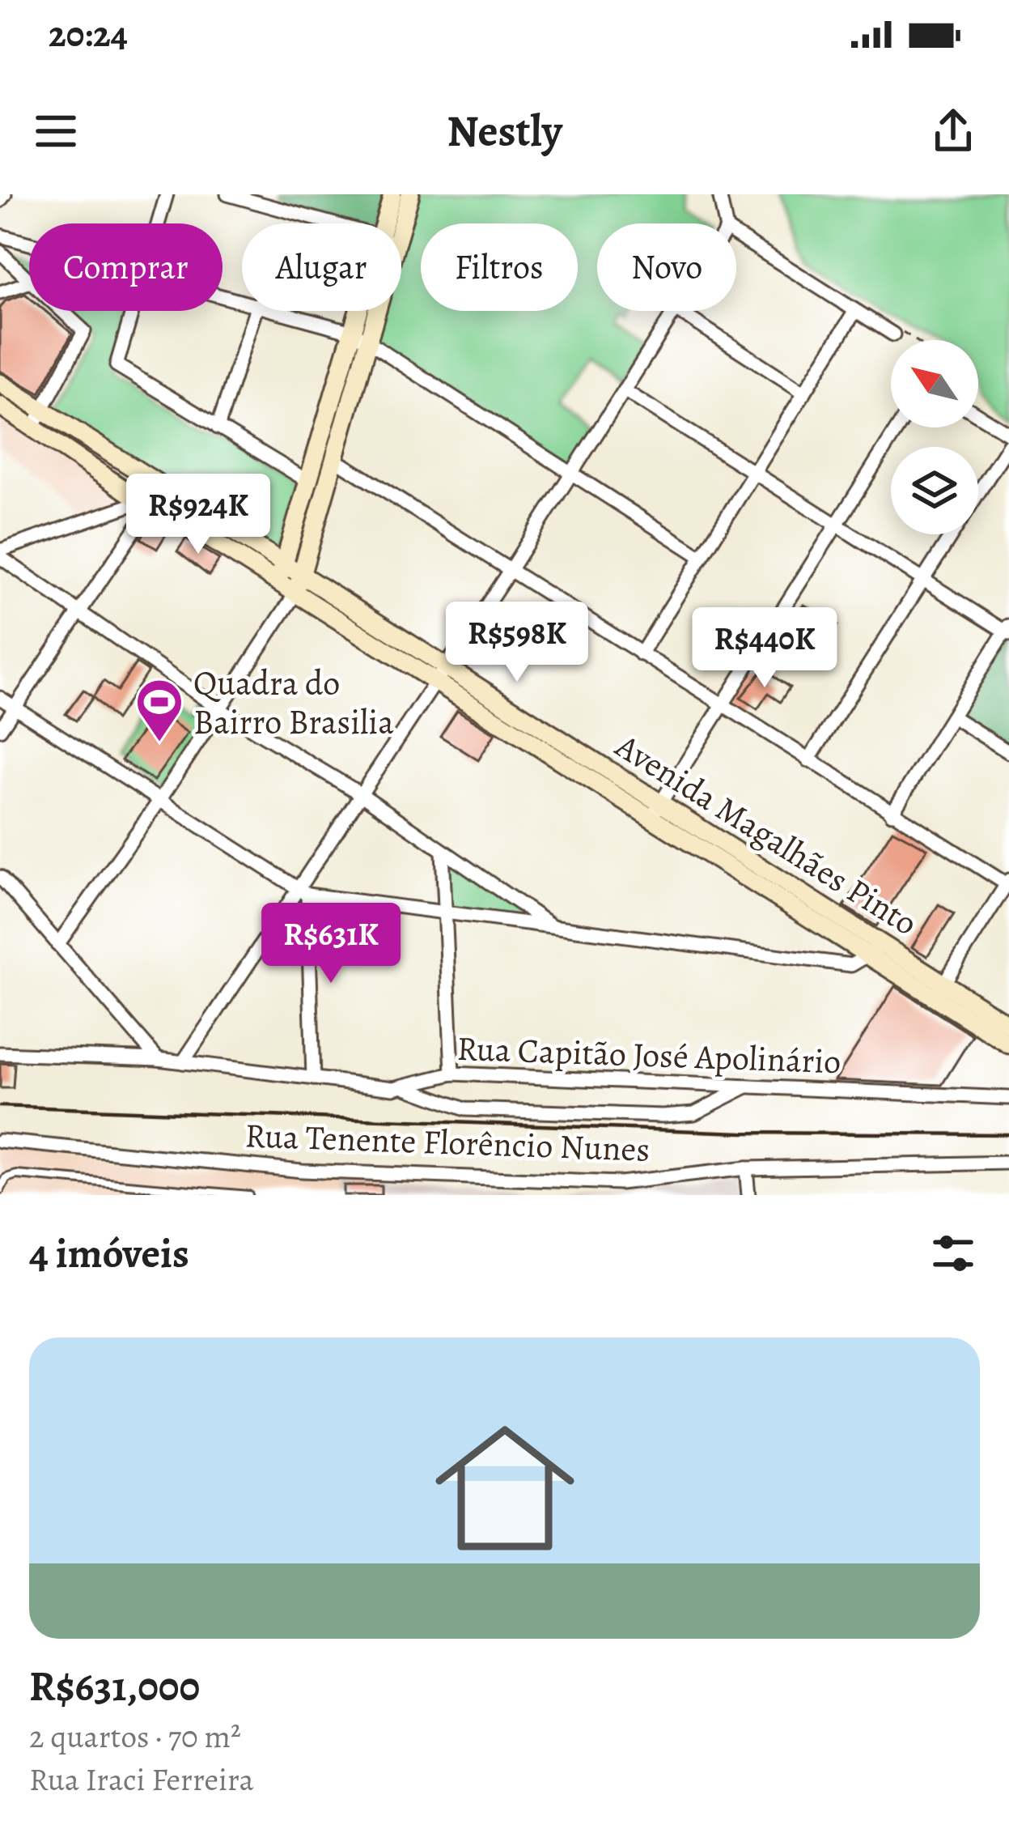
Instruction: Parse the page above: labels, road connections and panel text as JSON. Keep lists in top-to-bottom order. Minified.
{"streets":{"main road":["Avenida Magalhães Pinto"],"street":["Rua Capitão José Apolinário","Rua Tenente Florêncio Nunes"]},"places":{"sports":["Quadra do Bairro Brasilia"]},"north":"top left","page":{"status":"20:24","header":"Nestly","chip":["Comprar","Alugar","Filtros","Novo"],"price":["R$924K","R$598K","R$440K","R$631K"],"heading":"4 imóveis","list":[{"name":"R$631,000","note":"2 quartos · 70 m² · Rua Iraci Ferreira"}]}}
